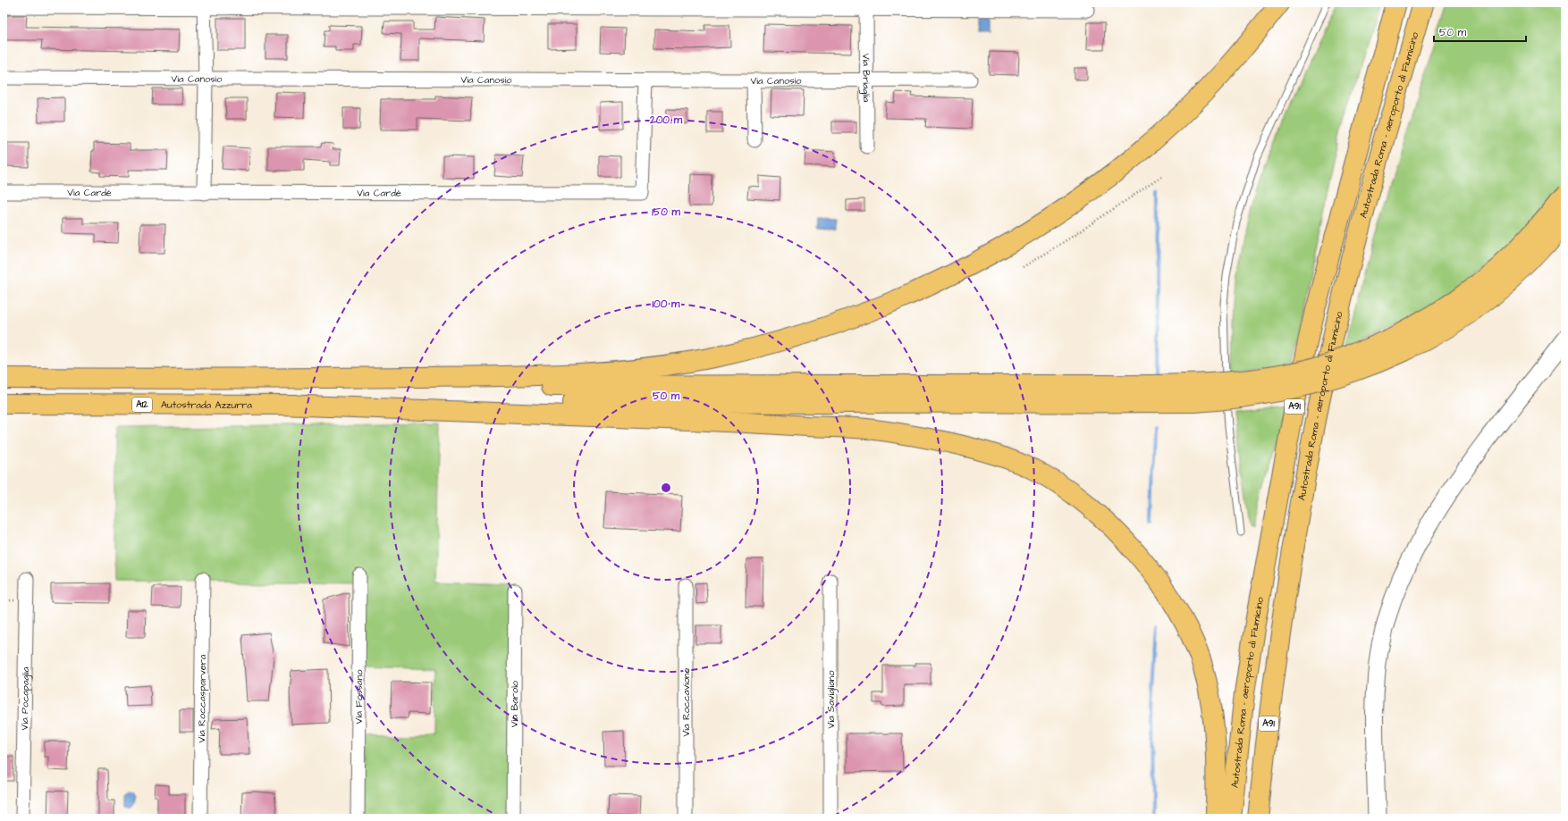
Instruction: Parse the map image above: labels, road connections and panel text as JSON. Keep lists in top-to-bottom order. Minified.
{"streets":{"highway":["Autostrada Roma - aeroporto di Fiumicino","A12","Autostrada Azzurra","A91"],"street":["Via Briaglia","Via Canosio","Via Cardé","Via Fossano","Via Pocapaglia","Via Roccasparvera","Via Savigliano","Via Roccavione","Via Barolo"]},"crossings":[["Via Briaglia","Via Canosio"],["Via Canosio","Via Cardé"]],"scale_bar":"50 m","rings":["200 m","150 m","100 m","50 m"]}
